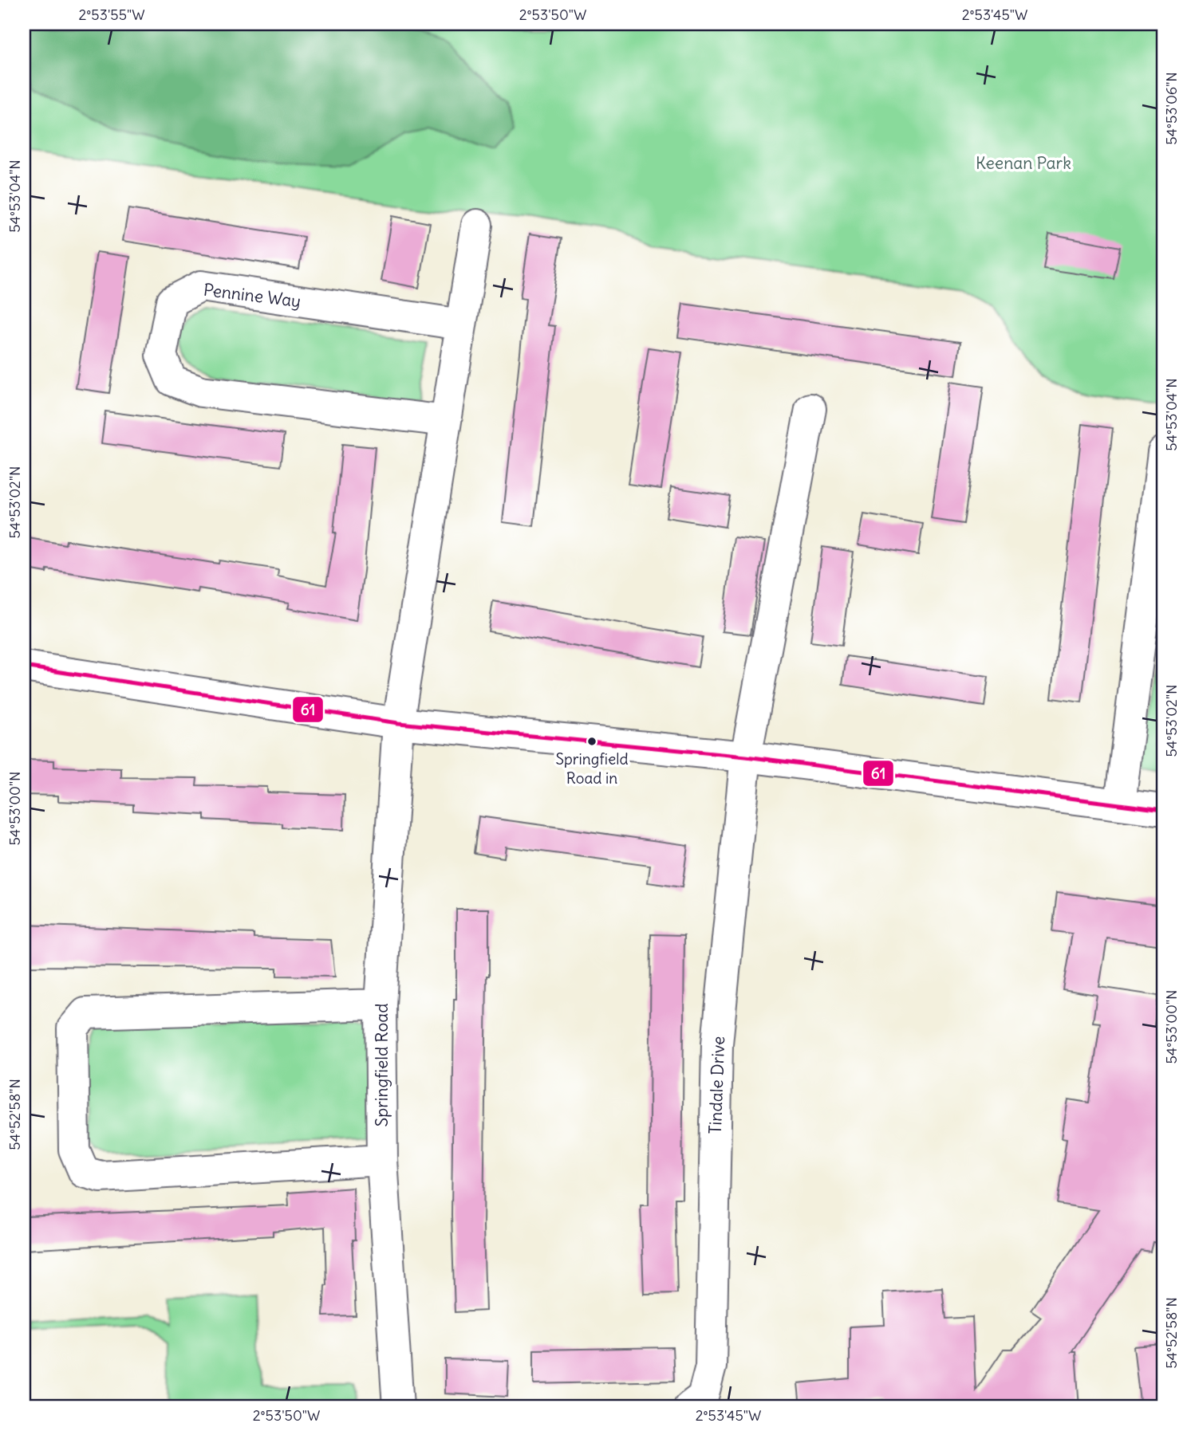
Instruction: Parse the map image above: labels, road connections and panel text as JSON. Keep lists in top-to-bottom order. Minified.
{"streets":{"street":["Pennine Way","Springfield Road","Tindale Drive"]},"crossings":[["Pennine Way","Springfield Road"]],"parks":["Keenan Park"],"places":["Springfield Road in"],"lines":["transit line 61"],"coordinates":["2°53'55\"W","2°53'50\"W","2°53'45\"W","54°53'06\"N","54°53'04\"N","54°53'02\"N","54°53'00\"N","54°52'58\"N"]}
